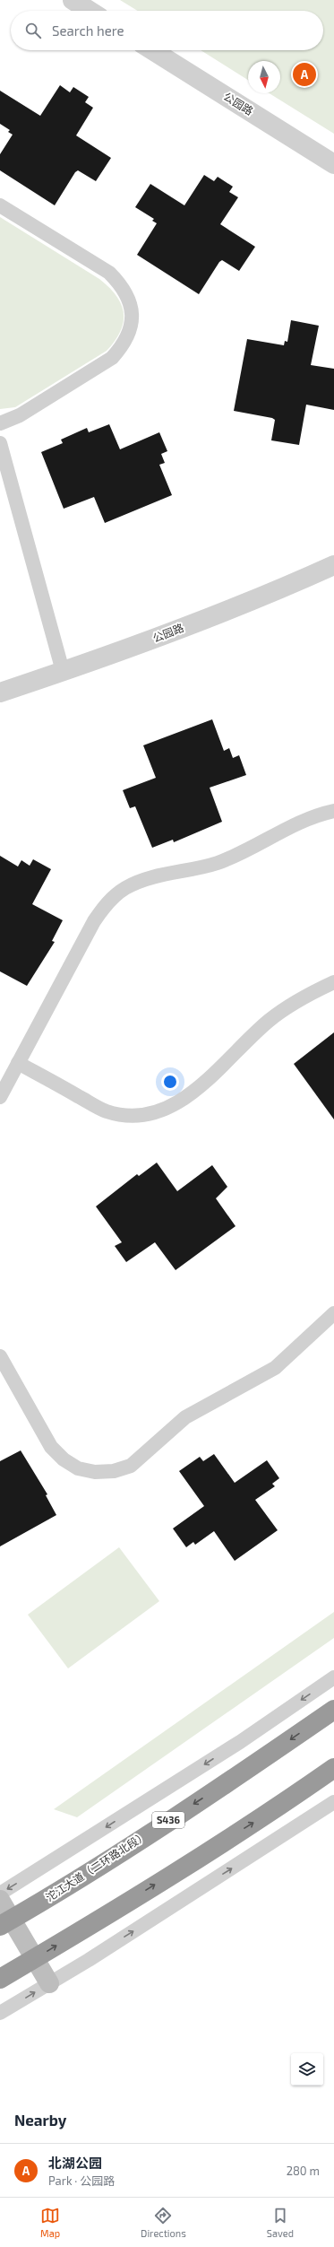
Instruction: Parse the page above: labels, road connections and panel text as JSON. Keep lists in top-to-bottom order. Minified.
{"streets":{"highway":["S436","沱江大道（二环路北段）"],"street":["公园路"]},"north":"bottom","page":{"search":"Search here","pins":"A","heading":"Nearby","list":[{"mark":"A","name":"北湖公园","note":"Park · 公园路","value":"280 m"}],"nav":["Map","Directions","Saved"]}}
